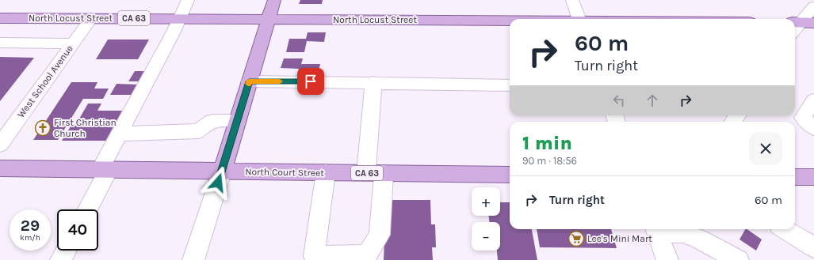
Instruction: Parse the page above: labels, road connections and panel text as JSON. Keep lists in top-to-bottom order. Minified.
{"streets":{"main road":["North Locust Street","CA 63","North Court Street"],"street":["West School Avenue"]},"crossings":[["North Locust Street","West School Avenue"]],"places":{"church":["First Christian Church"],"supermarket":["Lee's Mini Mart"]},"page":{"turn":["60 m","Turn right"],"heading":["1 min","90 m · 18:56"],"list":[{"name":"Turn right","value":"60 m"}],"map_buttons":["+","−"],"speed":"29 km/h","limit":"40"}}
